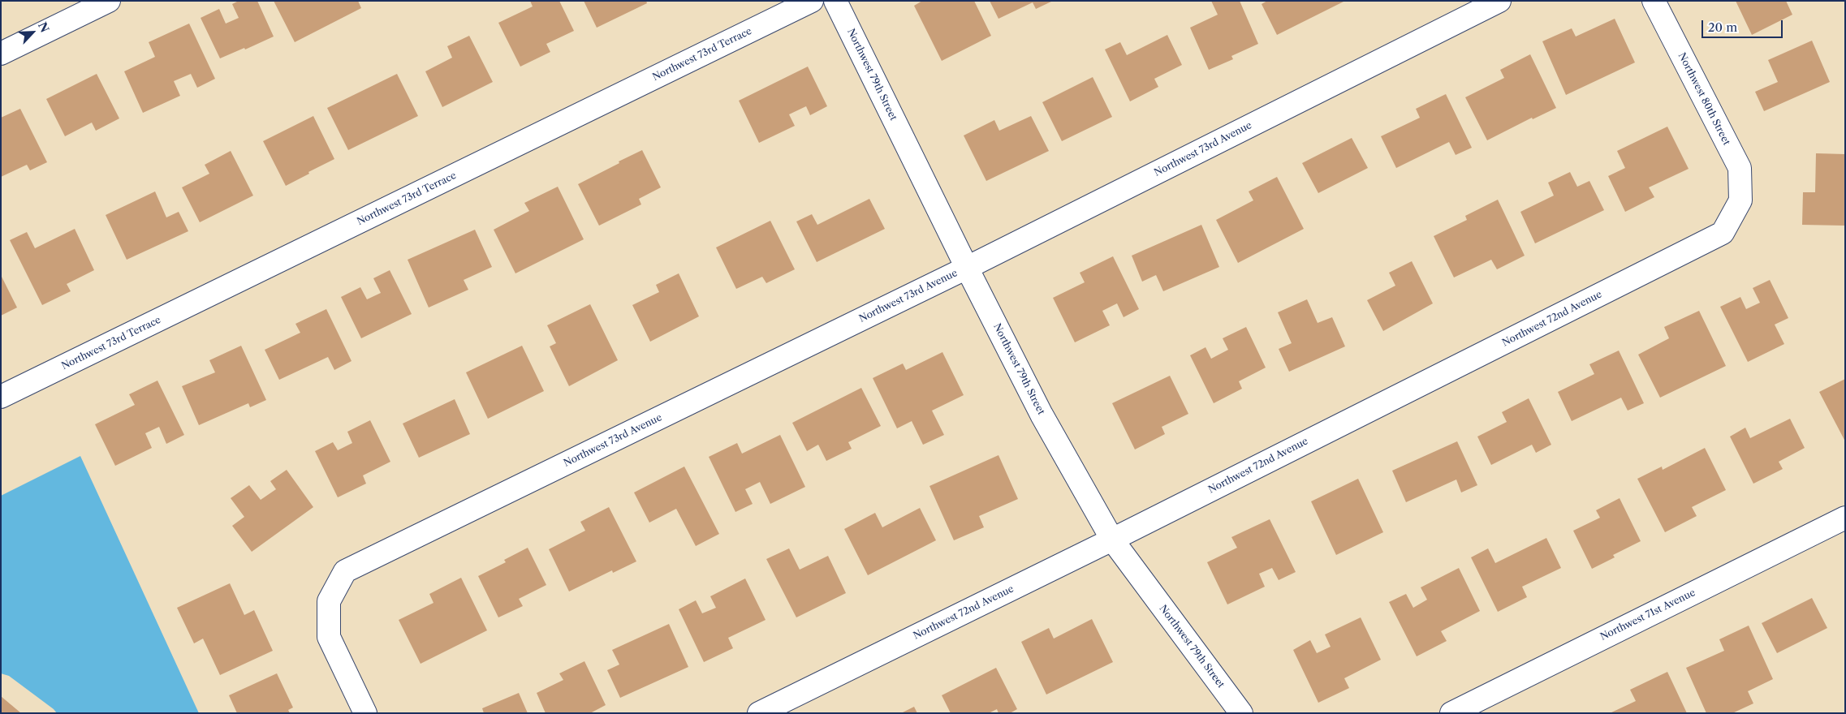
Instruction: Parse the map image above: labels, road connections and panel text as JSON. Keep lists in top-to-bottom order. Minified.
{"streets":{"street":["Northwest 73rd Terrace","Northwest 79th Street","Northwest 80th Street","Northwest 73rd Avenue","Northwest 72nd Avenue","Northwest 71st Avenue"]},"crossings":[["Northwest 79th Street","Northwest 73rd Avenue"],["Northwest 79th Street","Northwest 72nd Avenue"],["Northwest 80th Street","Northwest 72nd Avenue"]],"scale_bar":"20 m","north":"top right"}
